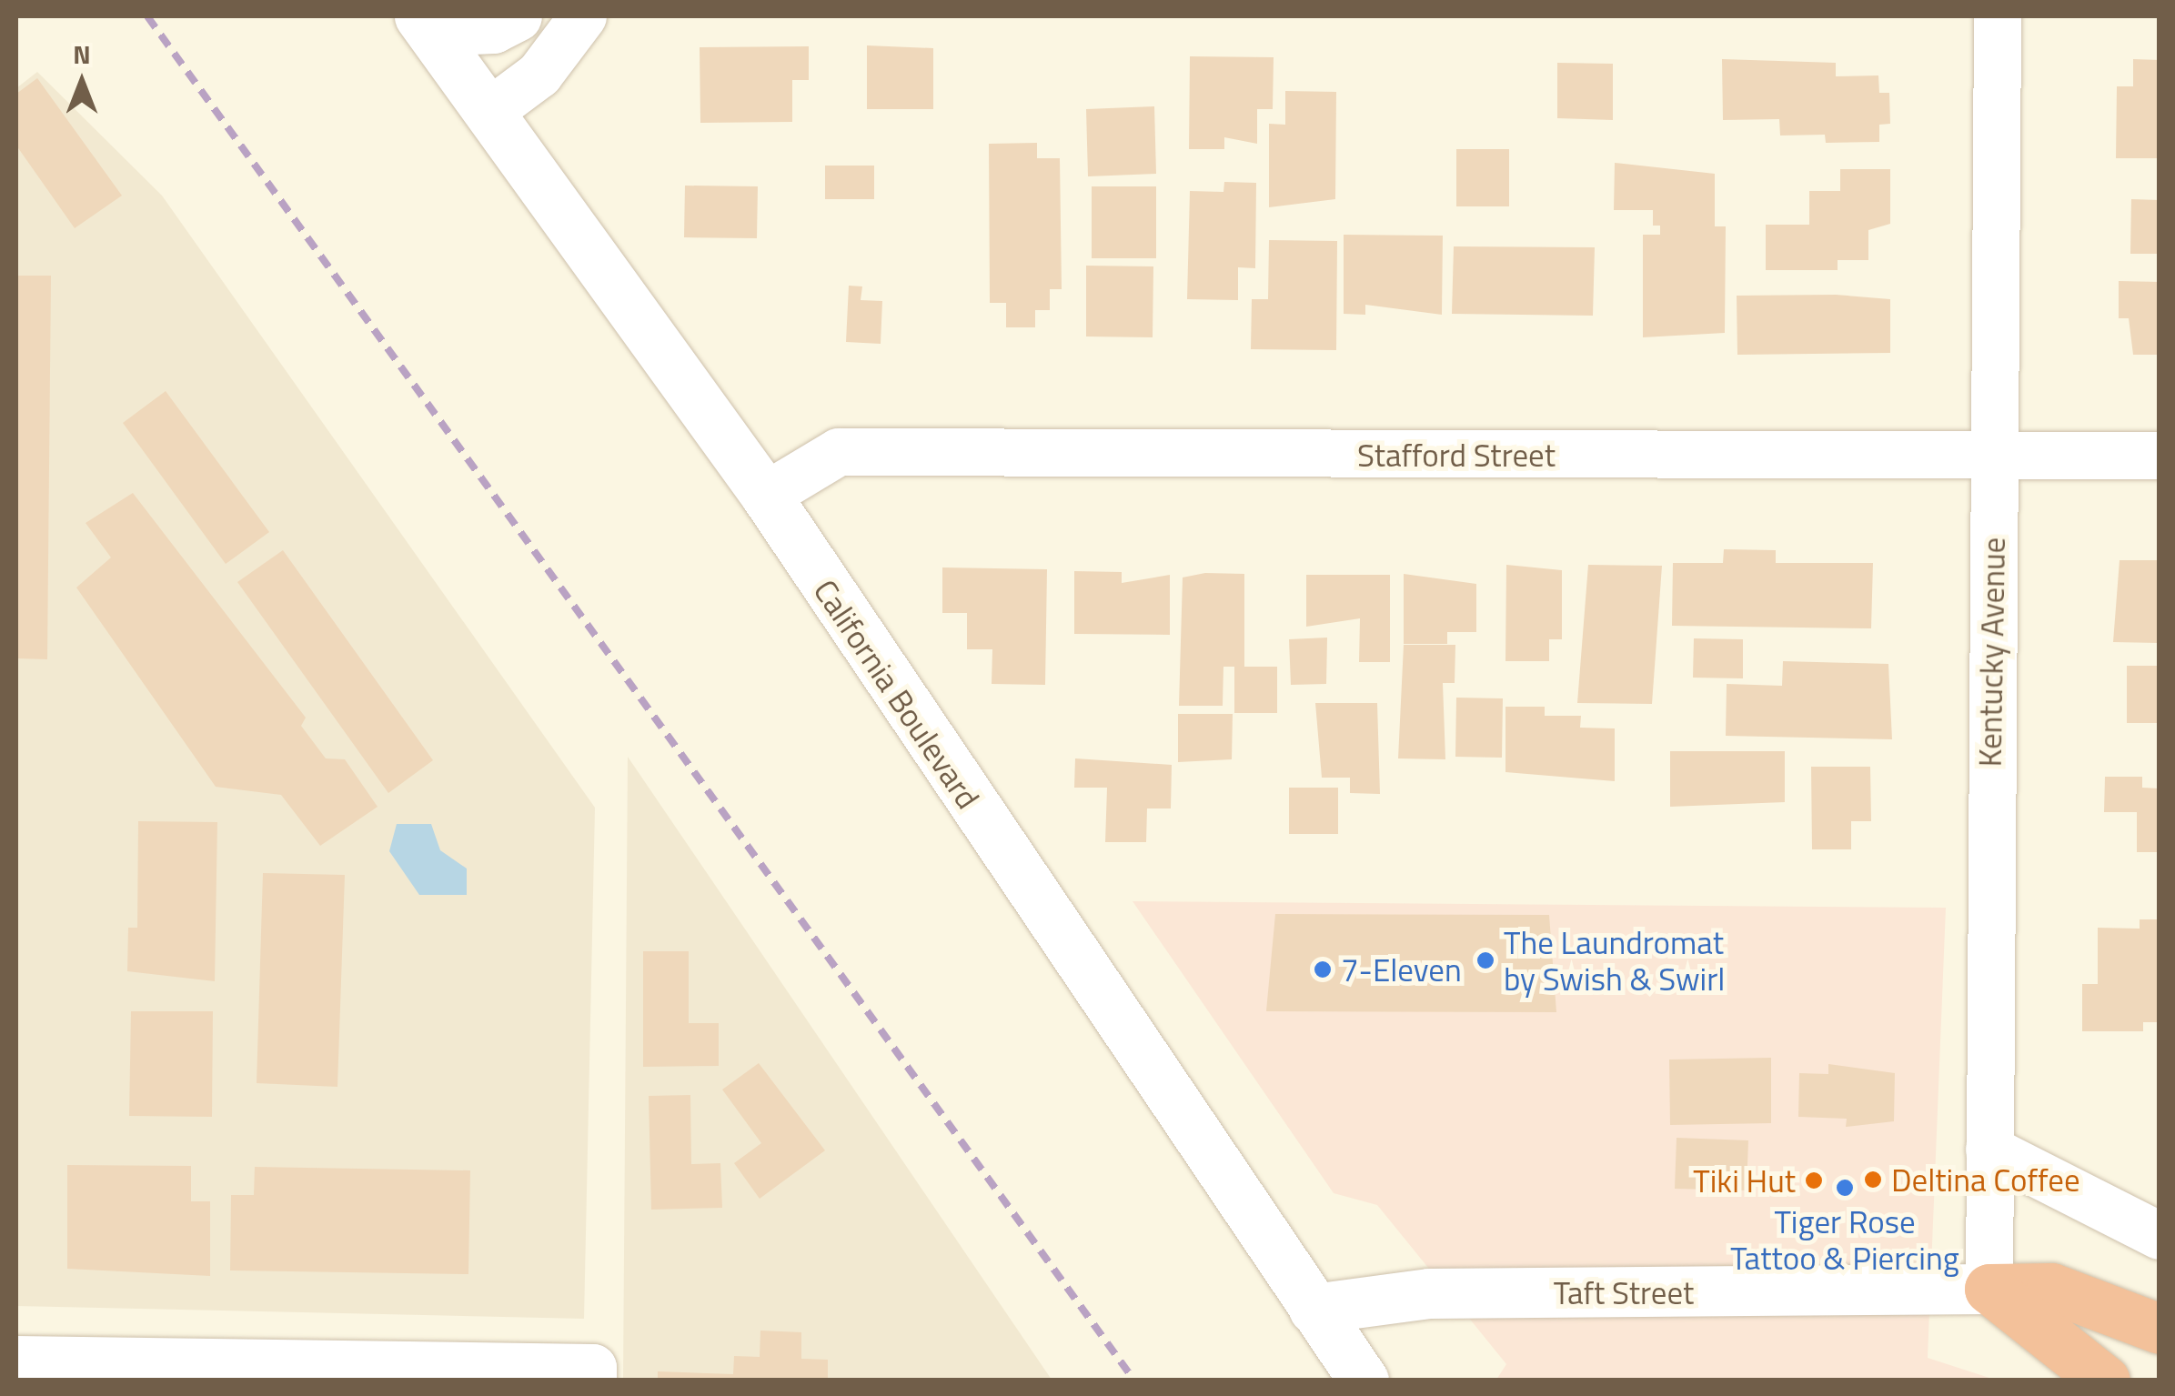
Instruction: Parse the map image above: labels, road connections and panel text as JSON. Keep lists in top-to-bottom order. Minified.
{"streets":{"street":["Stafford Street","Kentucky Avenue","California Boulevard","Taft Street"]},"crossings":[["Stafford Street","Kentucky Avenue"],["Stafford Street","California Boulevard"],["Kentucky Avenue","Taft Street"],["California Boulevard","Taft Street"]],"places":["The Laundromat by Swish & Swirl","7-Eleven","Deltina Coffee","Tiki Hut","Tiger Rose Tattoo & Piercing"],"north":"top"}
